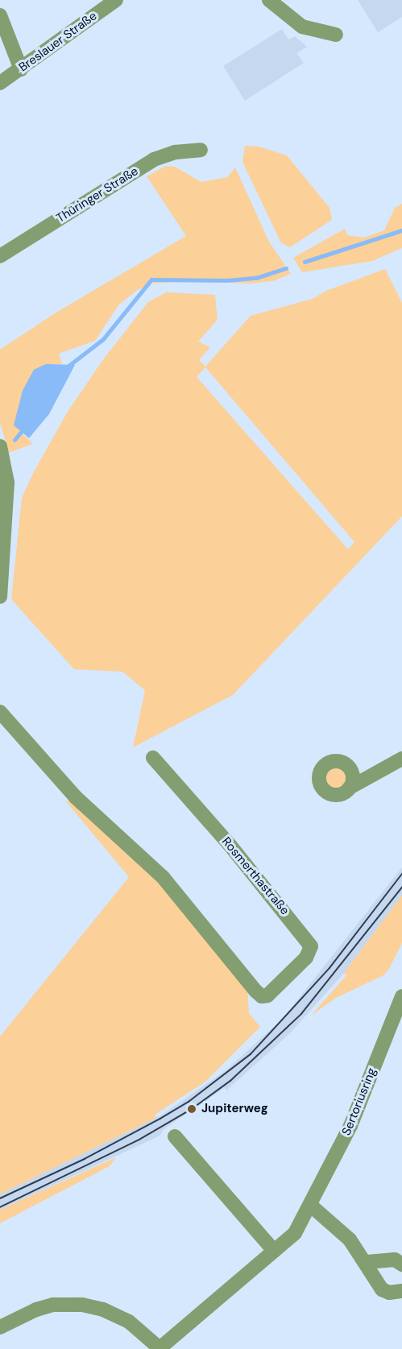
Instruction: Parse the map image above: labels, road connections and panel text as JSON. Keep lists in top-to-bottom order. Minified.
{"streets":{"street":["Breslauer Straße","Thüringer Straße","Rosmerthastraße","Sertoriusring"]},"places":["Jupiterweg"]}
